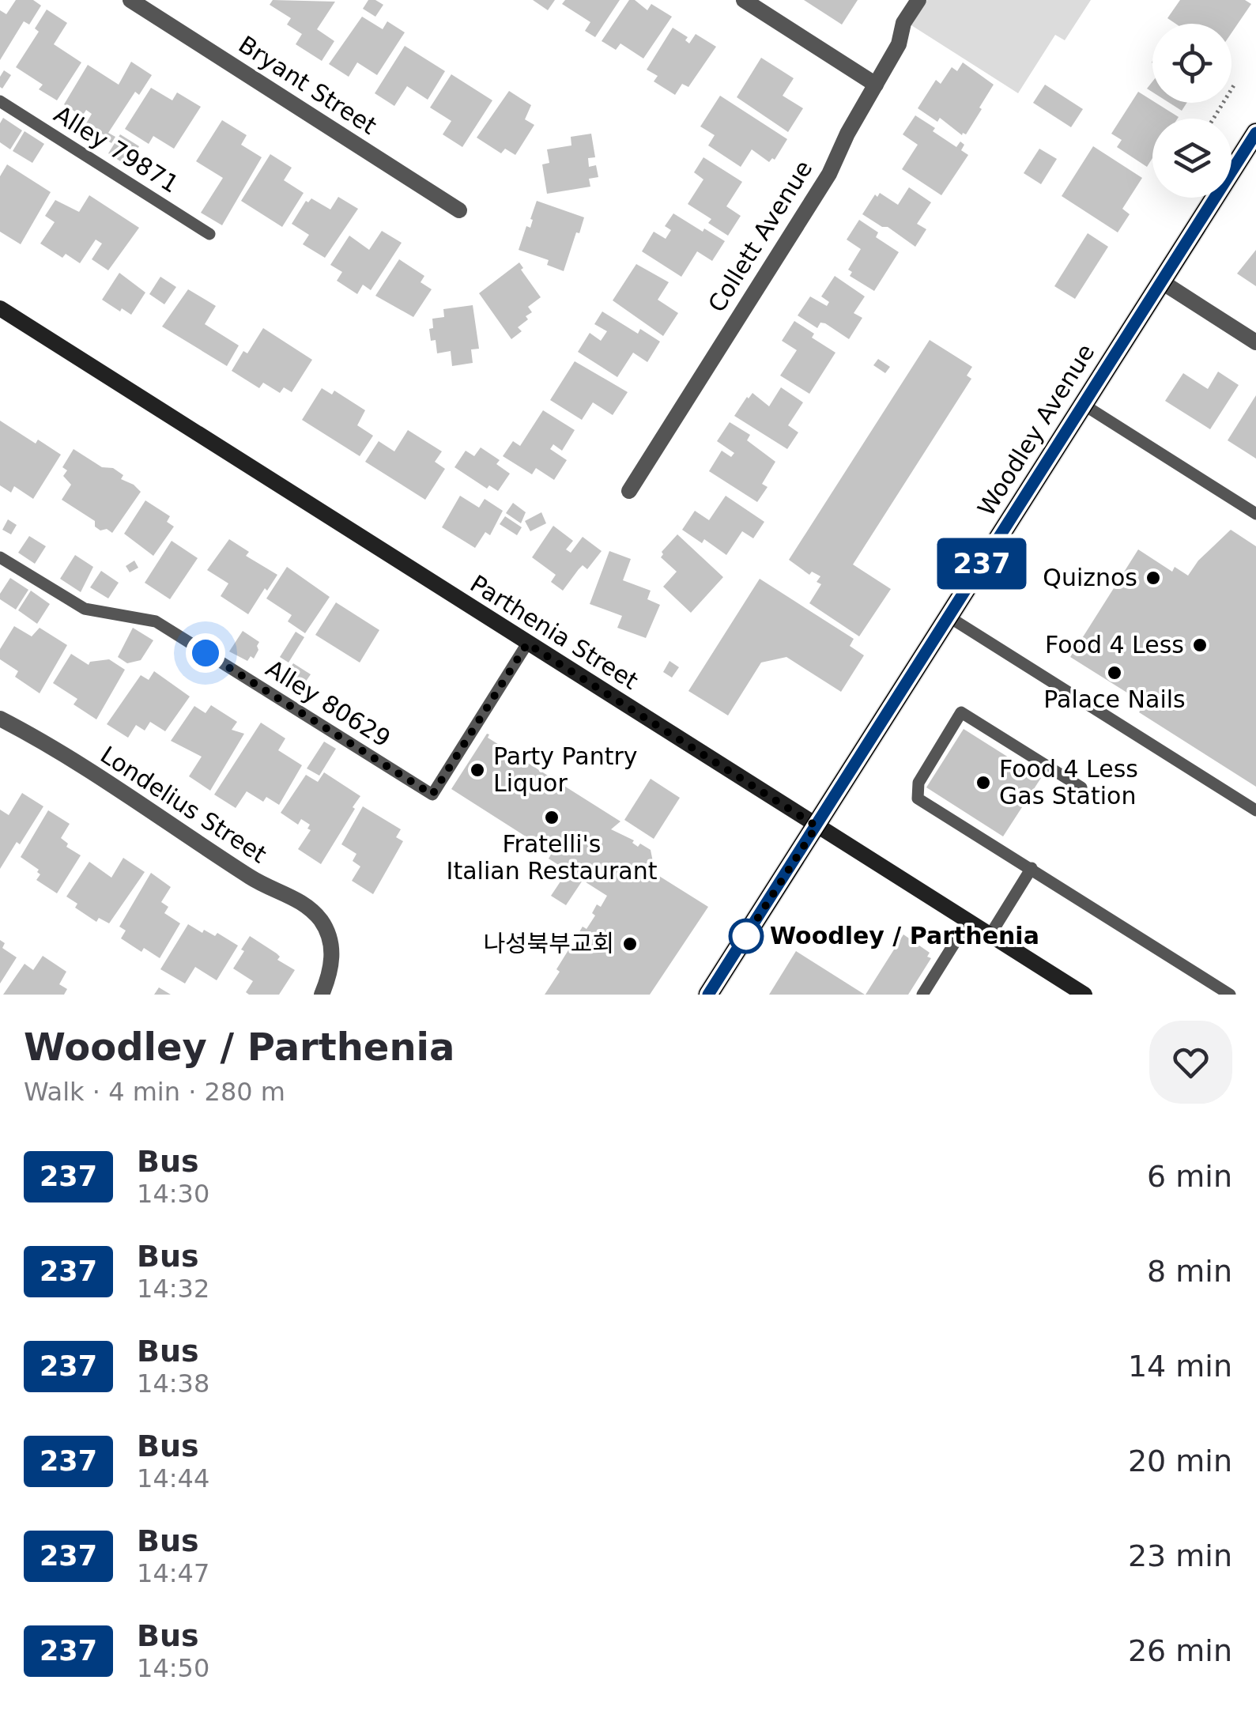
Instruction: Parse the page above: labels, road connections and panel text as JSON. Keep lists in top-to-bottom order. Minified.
{"streets":{"main road":["Woodley Avenue","Parthenia Street"],"street":["Bryant Street","Collett Avenue","Londelius Street"],"lane":["Alley 79871","Alley 80629"]},"crossings":[["Woodley Avenue","Parthenia Street"],["Parthenia Street","Alley 80629"]],"places":["Quiznos","Food 4 Less","Palace Nails","Party Pantry Liquor","Food 4 Less Gas Station","Fratelli's Italian Restaurant","Woodley / Parthenia","나성북부교회"],"lines":["bus line 237"],"page":{"on_map":"237","heading":["Woodley / Parthenia","Walk · 4 min · 280 m"],"list":[{"mark":"237","name":"Bus","note":"14:30","value":"6 min"},{"mark":"237","name":"Bus","note":"14:32","value":"8 min"},{"mark":"237","name":"Bus","note":"14:38","value":"14 min"},{"mark":"237","name":"Bus","note":"14:44","value":"20 min"},{"mark":"237","name":"Bus","note":"14:47","value":"23 min"},{"mark":"237","name":"Bus","note":"14:50","value":"26 min"}]}}
